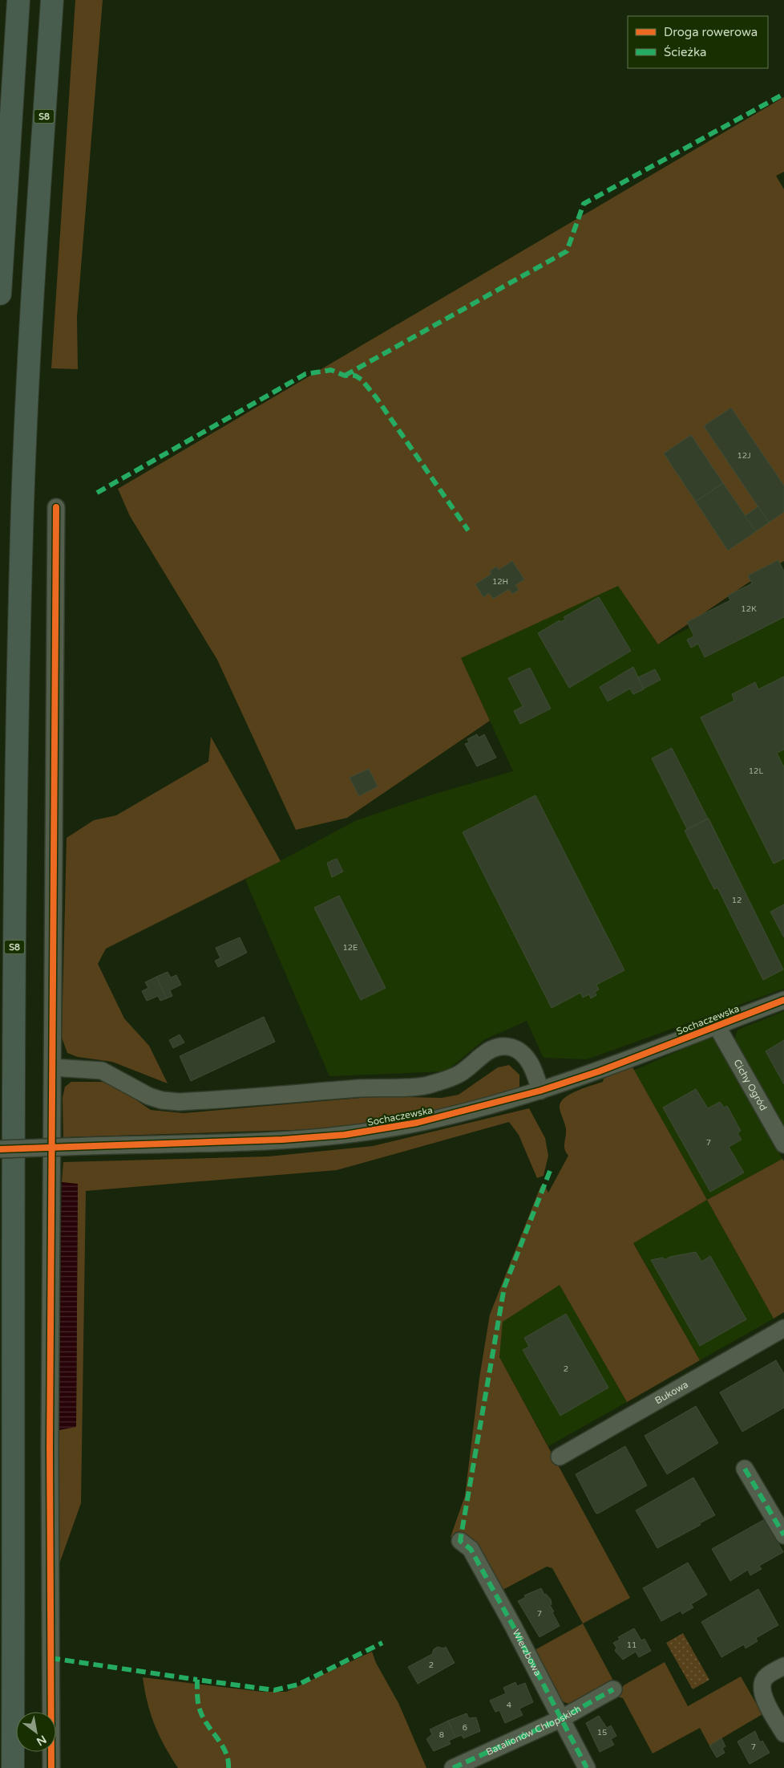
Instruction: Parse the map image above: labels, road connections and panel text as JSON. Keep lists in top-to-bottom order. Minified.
{"streets":{"highway":["S8"],"street":["Sochaczewska","Cichy Ogród","Bukowa","Wierzbowa","Batalionów Chłopskich"]},"crossings":[["Sochaczewska","Cichy Ogród"],["Wierzbowa","Batalionów Chłopskich"]],"house_numbers":["12J","12H","12K","12L","12","12E","7","2","7","11","2","4","6","15","8","7"],"legend":["Droga rowerowa","Ścieżka"],"north":"bottom right"}
